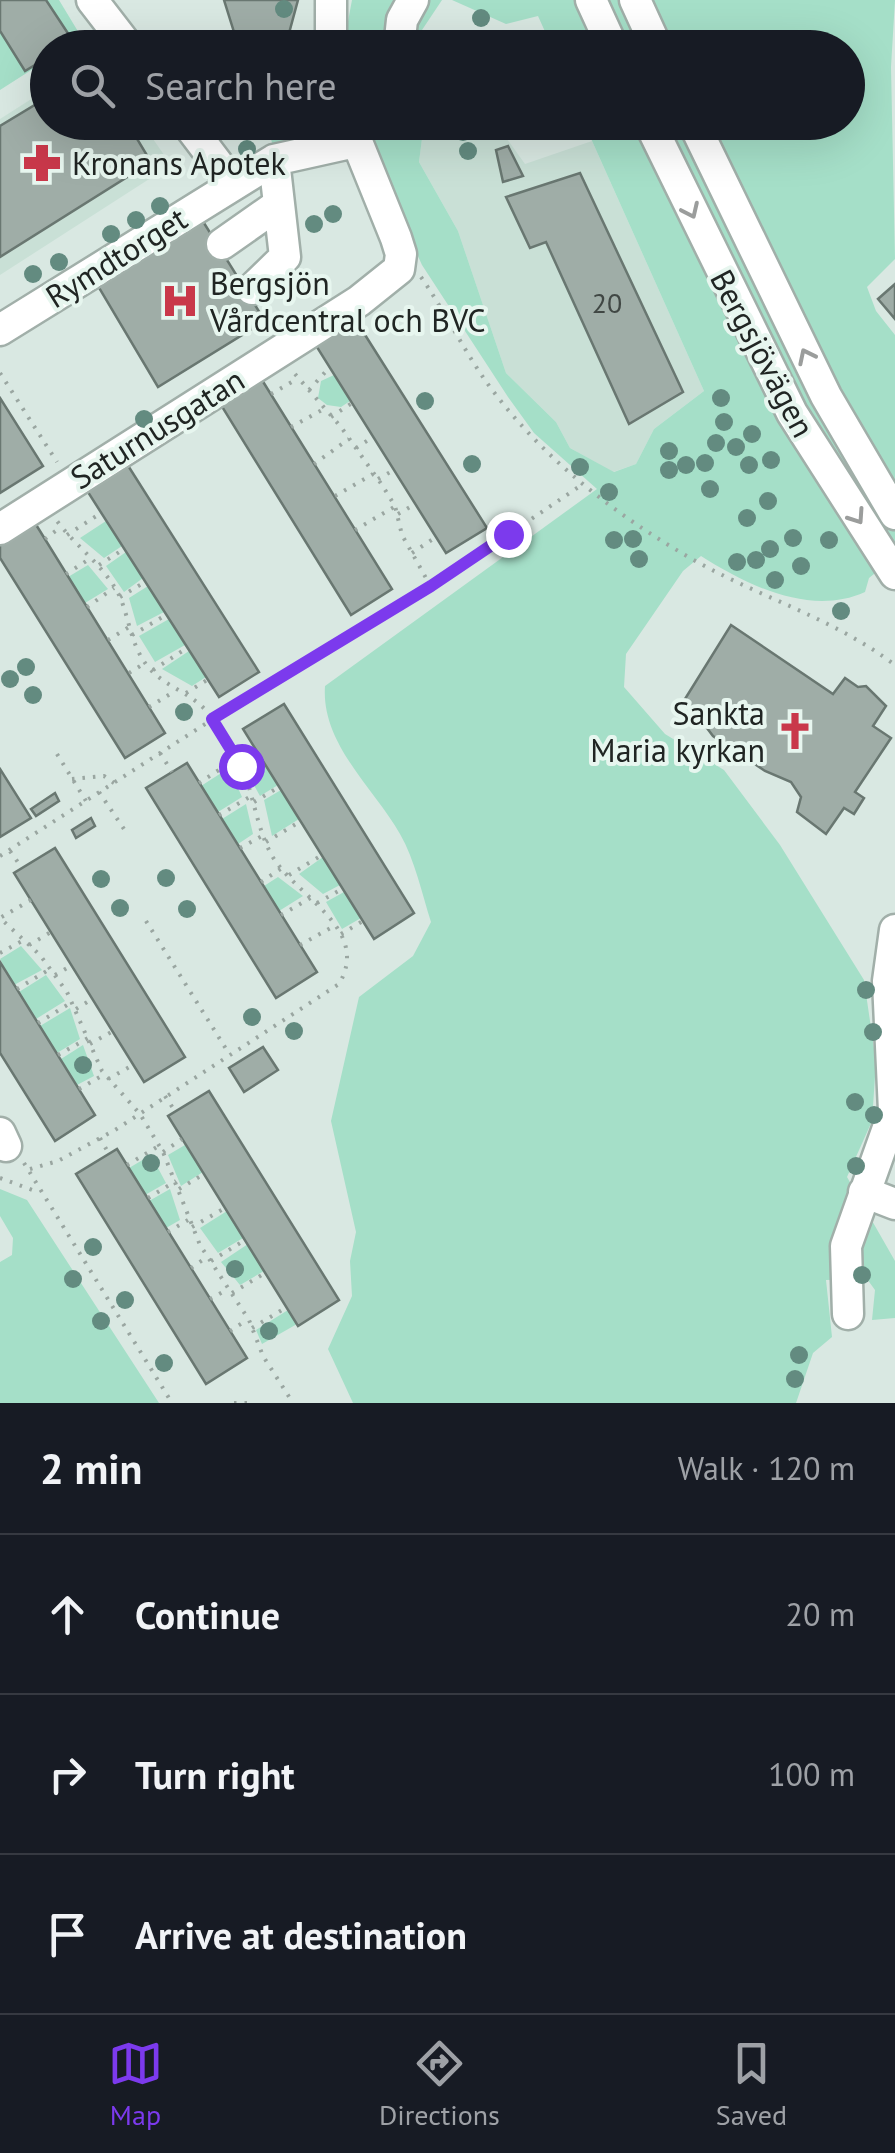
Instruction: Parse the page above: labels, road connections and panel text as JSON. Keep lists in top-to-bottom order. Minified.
{"streets":{"street":["Rymdtorget","Bergsjövägen","Saturnusgatan"]},"places":{"pharmacy":["Kronans Apotek"],"hospital":["Bergsjön Vårdcentral och BVC"],"church":["Sankta Maria kyrkan"]},"house_numbers":["20"],"page":{"search":"Search here","heading":["2 min","Walk · 120 m"],"list":[["Continue","20 m"],["Turn right","100 m"],"Arrive at destination"],"nav":["Map","Directions","Saved"]}}
